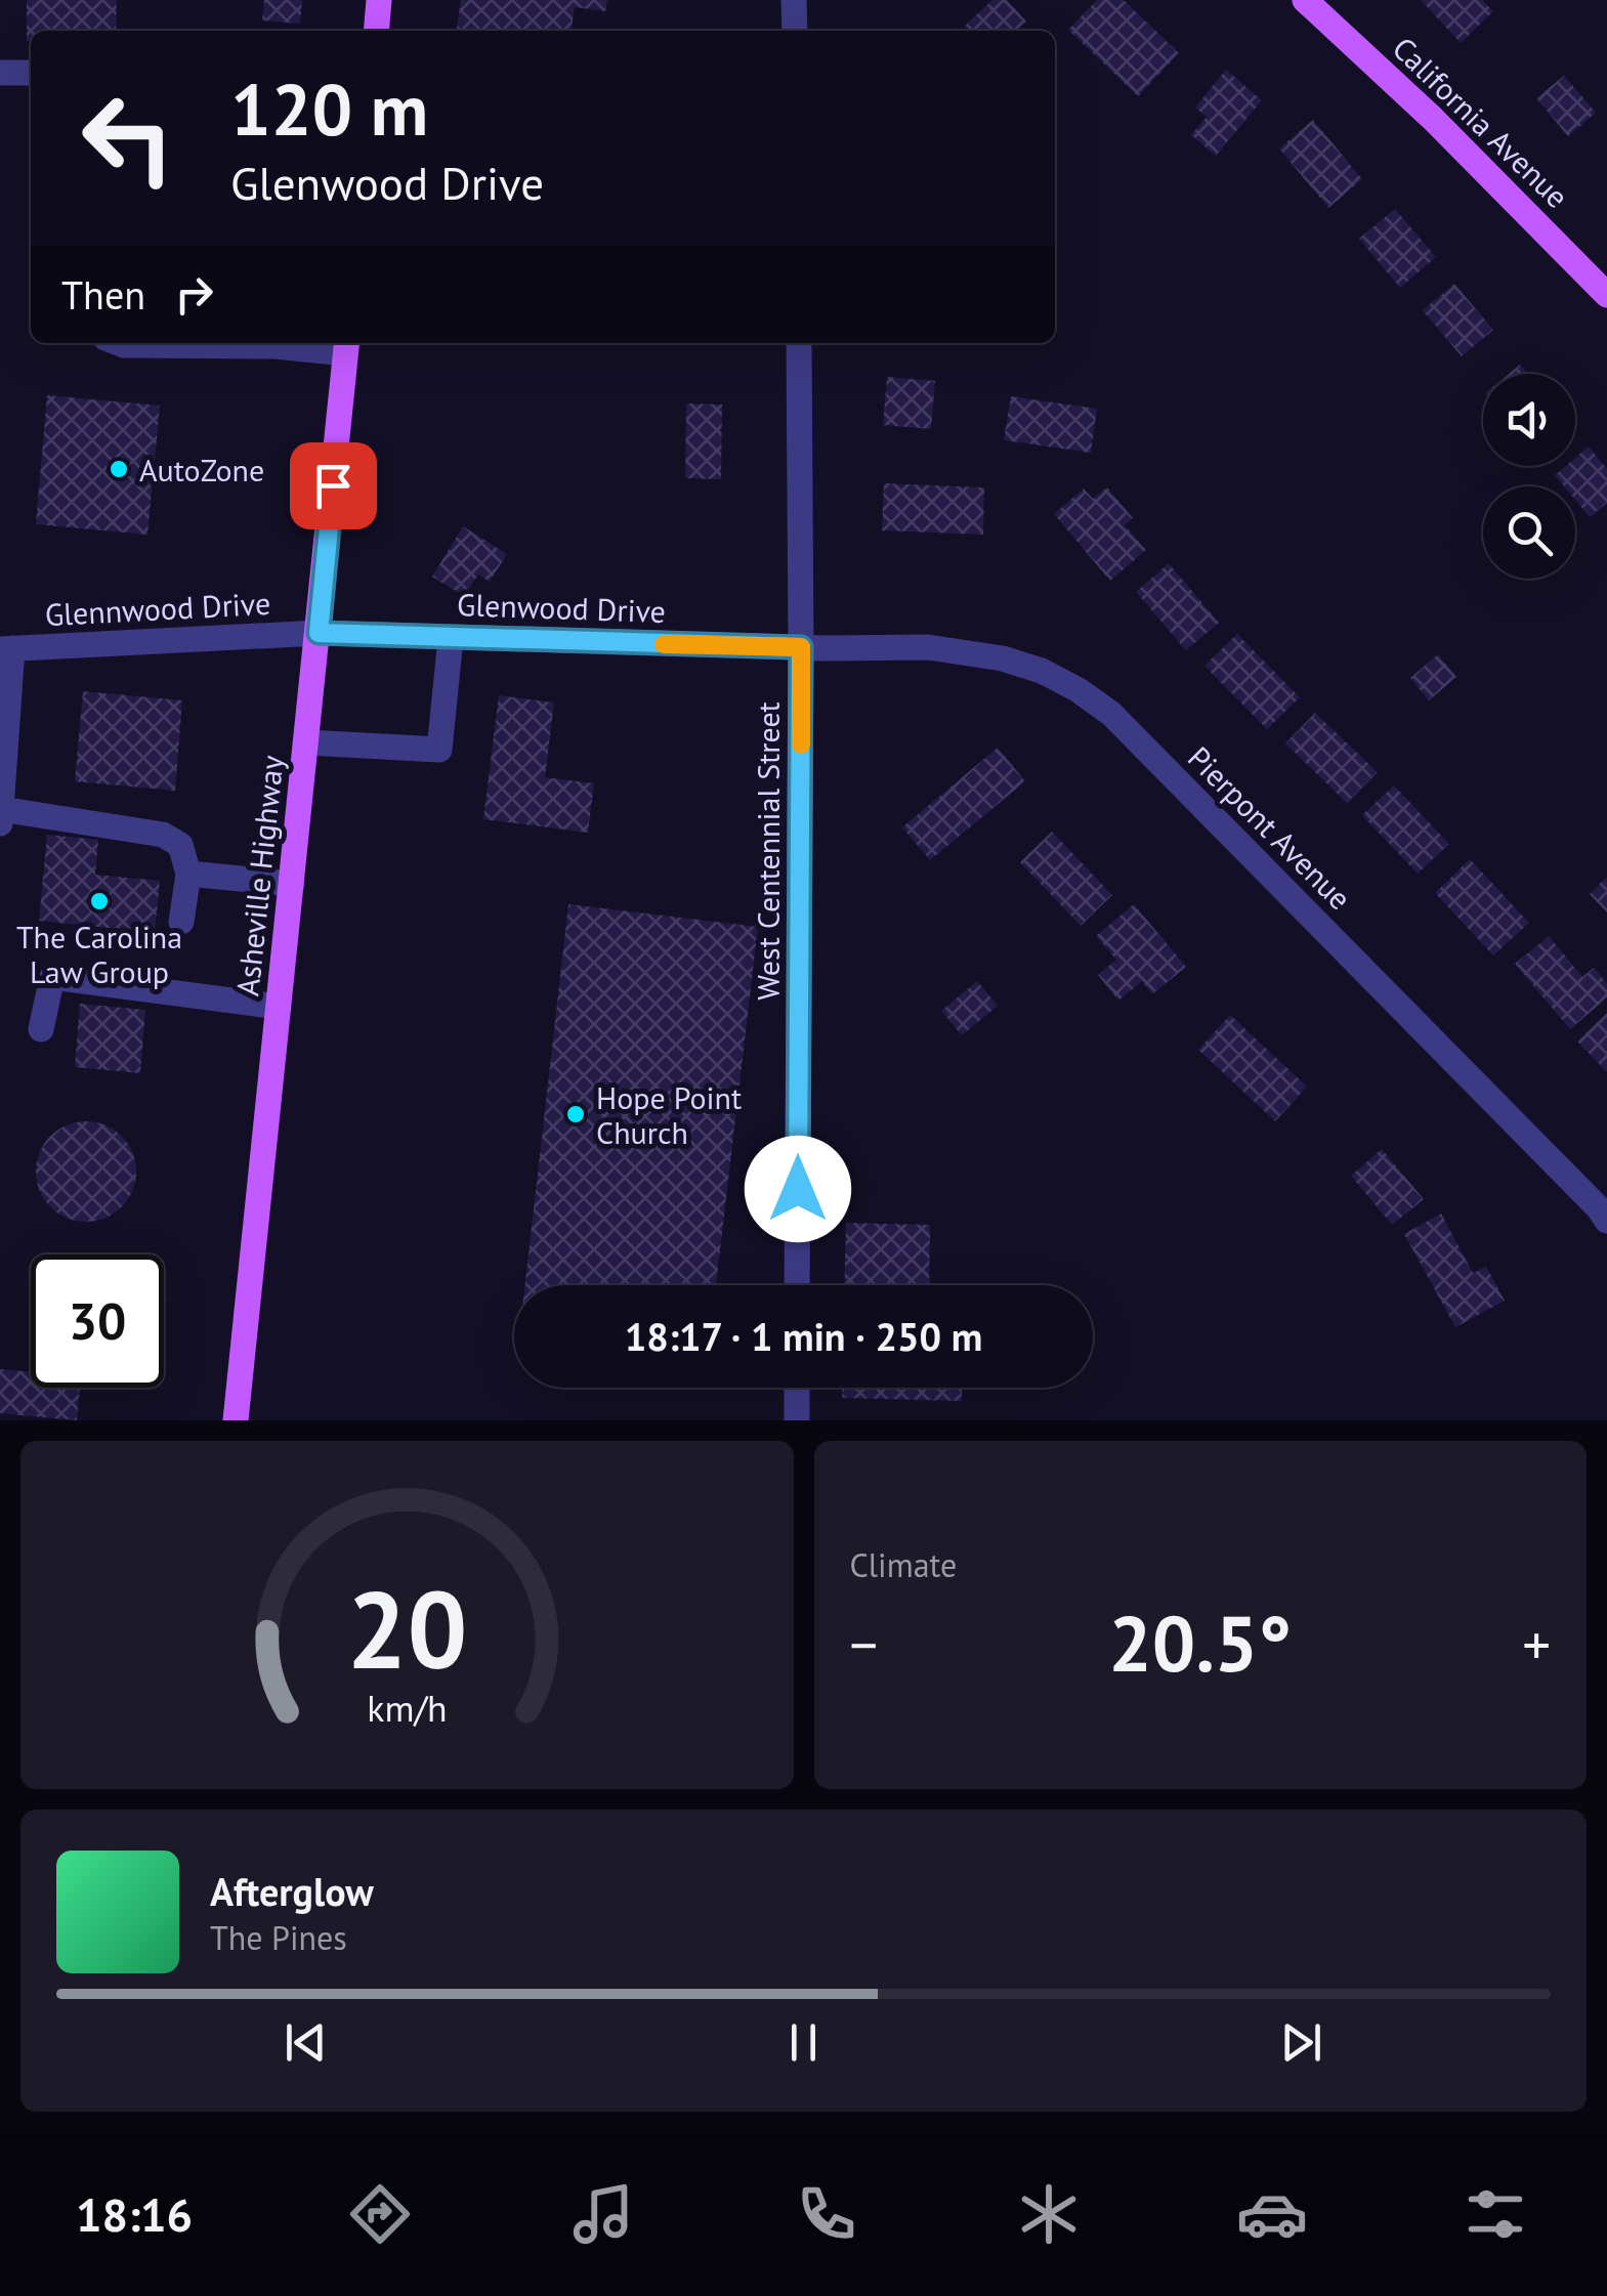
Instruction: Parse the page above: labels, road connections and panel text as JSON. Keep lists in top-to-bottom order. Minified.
{"streets":{"main road":["California Avenue","Asheville Highway"],"street":["Glenwood Drive","Glennwood Drive","Pierpont Avenue","West Centennial Street"]},"crossings":[["Glenwood Drive","Glennwood Drive"],["Glenwood Drive","Pierpont Avenue"],["Glenwood Drive","West Centennial Street"],["Glenwood Drive","Asheville Highway"],["Glennwood Drive","Asheville Highway"],["Pierpont Avenue","West Centennial Street"]],"places":["AutoZone","The Carolina Law Group","Hope Point Church"],"page":{"turn":["120 m","Glenwood Drive"],"then":"Then","limit":"30","trip":"18:17 · 1 min · 250 m","tile":"Climate","heat":["−","20.5°","+"],"song":["Afterglow","The Pines"],"tabs":"18:16","gauge":["20","km/h"]}}
